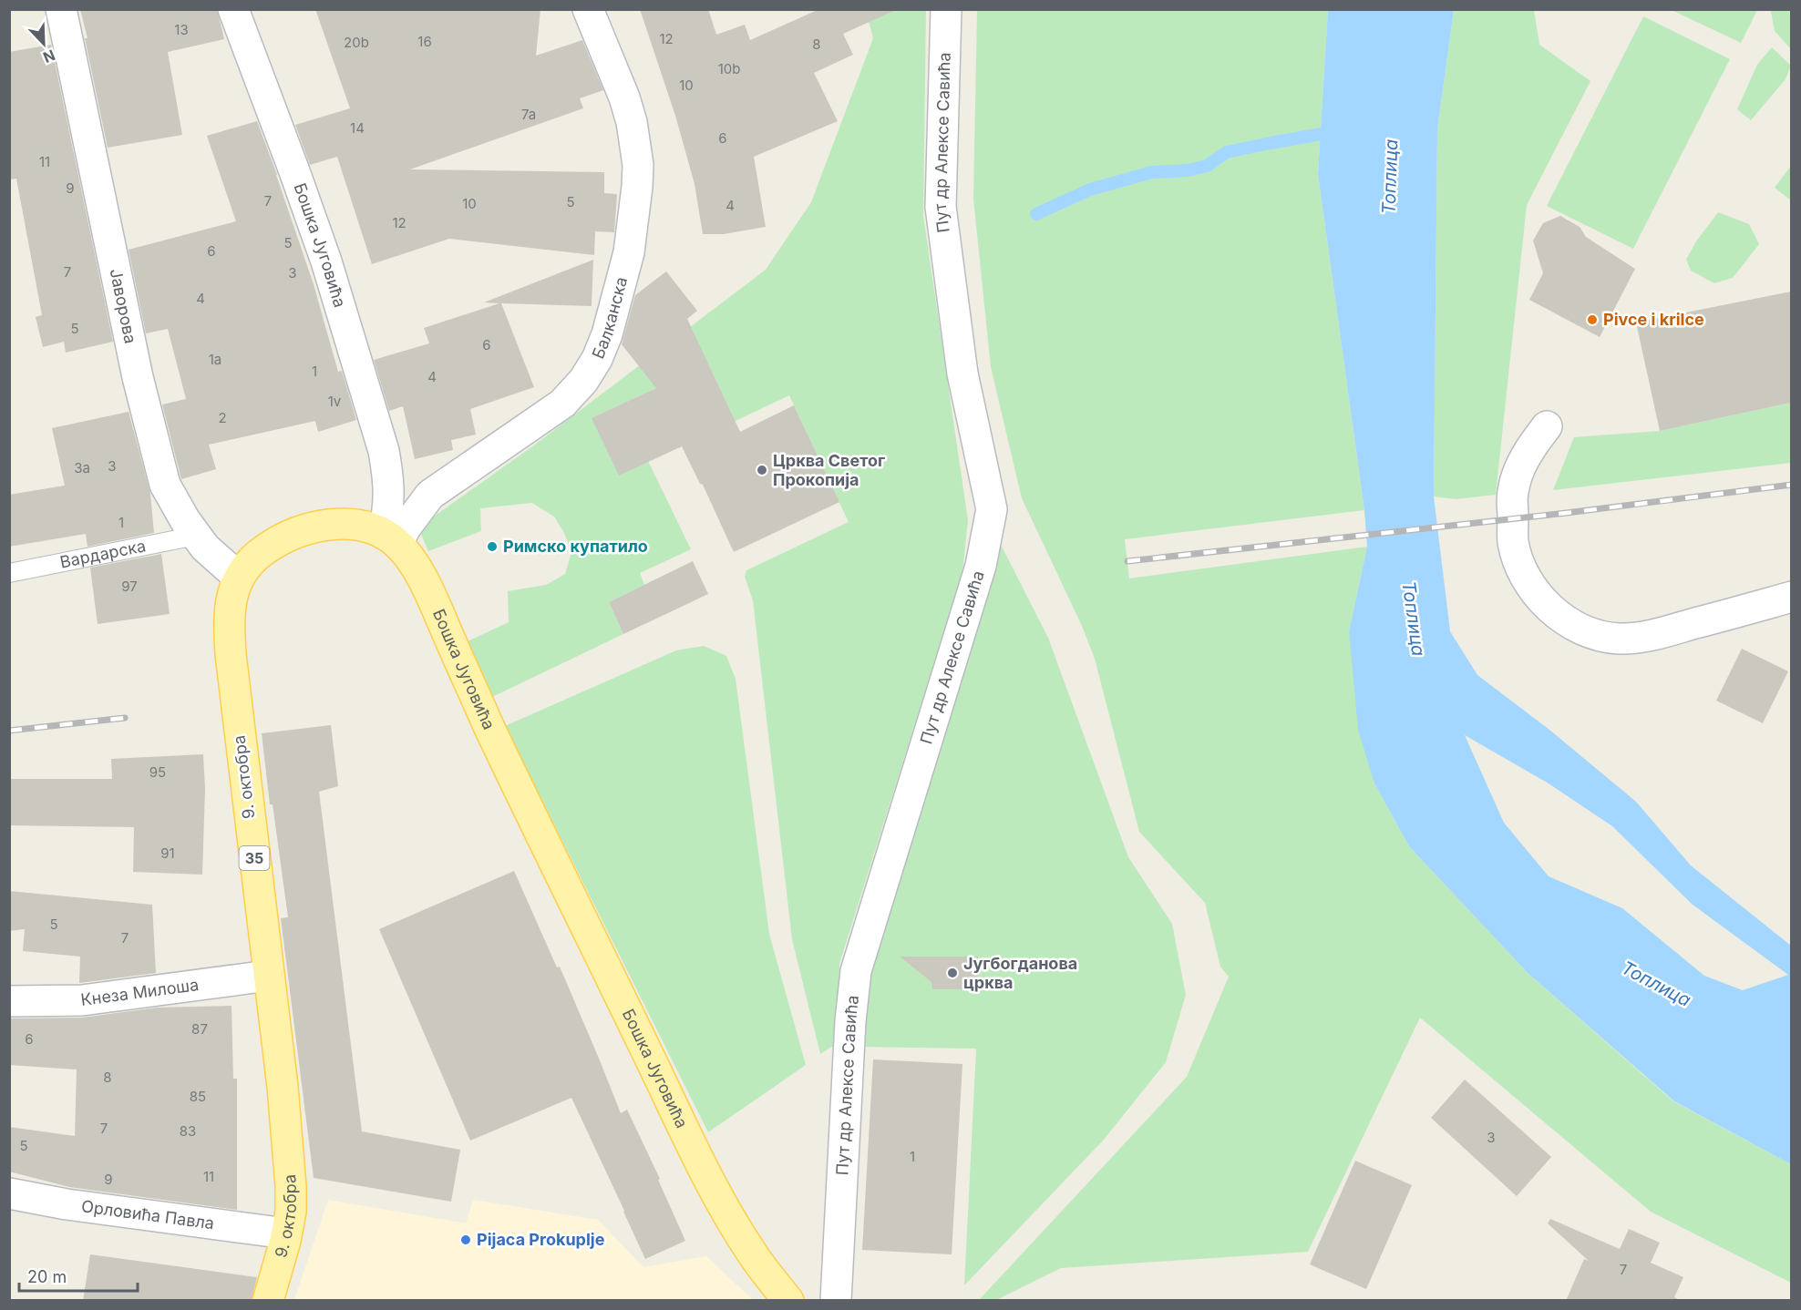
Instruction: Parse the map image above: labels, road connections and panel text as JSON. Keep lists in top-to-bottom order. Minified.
{"streets":{"main road":["Бошка Југовића","9. октобра","35"],"street":["Пут др Алексе Савића","Јаворова","Балканска","Кнеза Милоша","Орловића Павла"],"lane":["Вардарска"]},"crossings":[["Бошка Југовића","Балканска"],["Бошка Југовића","9. октобра"],["Јаворова","Вардарска"],["Јаворова","9. октобра"],["Балканска","9. октобра"],["9. октобра","Кнеза Милоша"],["9. октобра","Орловића Павла"]],"water":["Топлица"],"places":["Pivce i krilce","Црква Светог Прокопија","Римско купатило","Југбогданова црква","Pijaca Prokuplje"],"house_numbers":["13","12","16","20b","8","10b","10","7a","14","6","11","9","7","5","10","4","12","5","6","7","3","4","5","6","1a","1","4","1v","2","3","3a","1","97","95","91","5","7","87","6","8","85","7","83","3","5","1","11","9","7"],"scale_bar":"20 m","north":"bottom right"}
